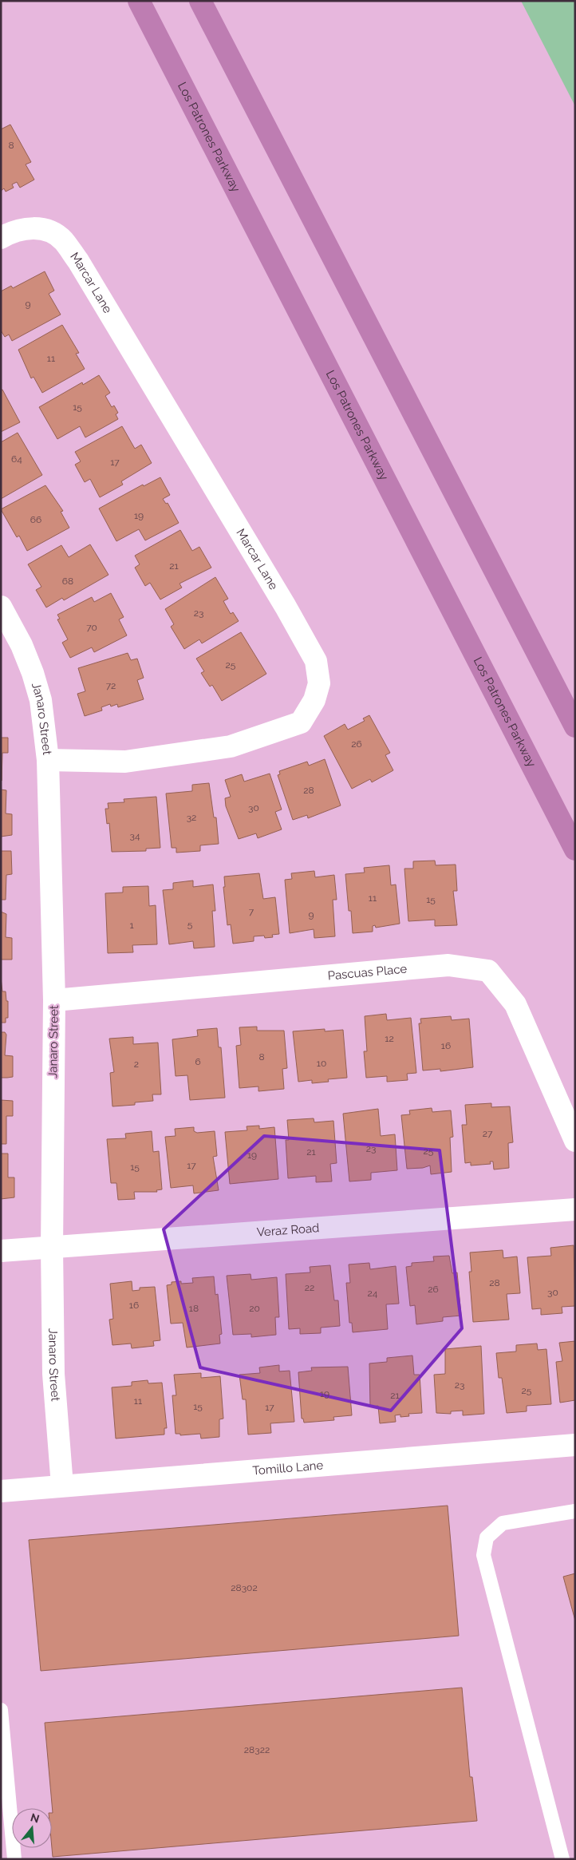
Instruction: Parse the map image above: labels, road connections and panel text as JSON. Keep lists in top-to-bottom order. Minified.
{"streets":{"highway":["Los Patrones Parkway"],"street":["Marcar Lane","Janaro Street","Pascuas Place","Veraz Road","Tomillo Lane"]},"crossings":[["Marcar Lane","Janaro Street"],["Janaro Street","Pascuas Place"],["Janaro Street","Veraz Road"],["Janaro Street","Tomillo Lane"]],"house_numbers":["8","9","11","15","64","17","19","66","21","68","23","70","25","72","26","28","30","32","34","11","15","7","9","5","1","12","16","8","6","10","2","27","23","25","21","19","17","15","28","22","26","30","24","16","18","20","23","25","19","21","11","15","17","28302","28322"],"north":"top"}
